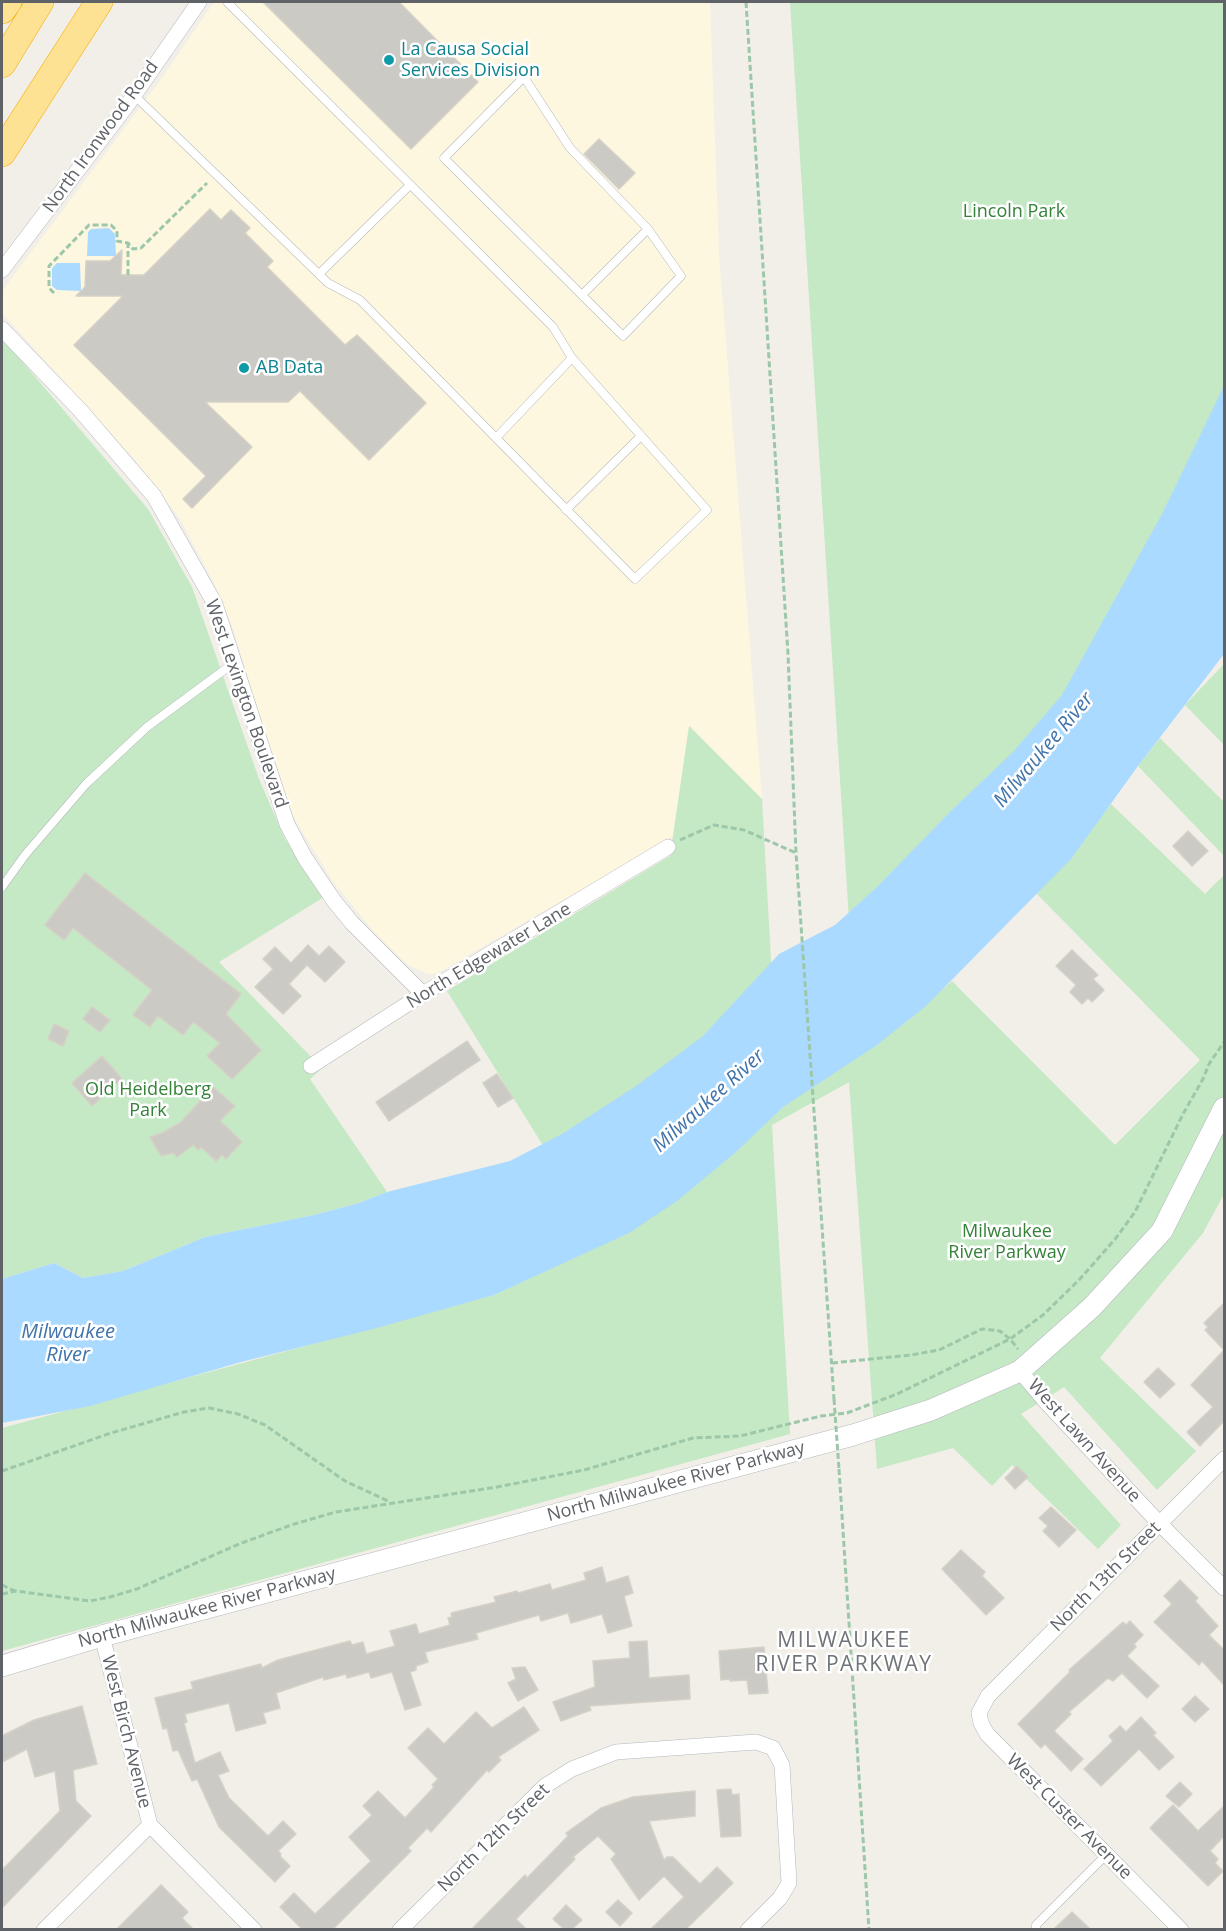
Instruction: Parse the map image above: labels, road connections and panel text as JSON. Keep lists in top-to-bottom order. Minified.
{"streets":{"street":["North Ironwood Road","West Lexington Boulevard","North Edgewater Lane","West Lawn Avenue","North Milwaukee River Parkway","North 13th Street","West Birch Avenue","West Custer Avenue","North 12th Street"]},"crossings":[["West Lexington Boulevard","North Edgewater Lane"],["West Lawn Avenue","North Milwaukee River Parkway"],["West Lawn Avenue","North 13th Street"],["North Milwaukee River Parkway","West Birch Avenue"],["North 13th Street","West Custer Avenue"]],"districts":["MILWAUKEE RIVER PARKWAY"],"water":["Milwaukee River"],"parks":["Lincoln Park","Old Heidelberg Park","Milwaukee River Parkway"],"places":["La Causa Social Services Division","AB Data"]}
